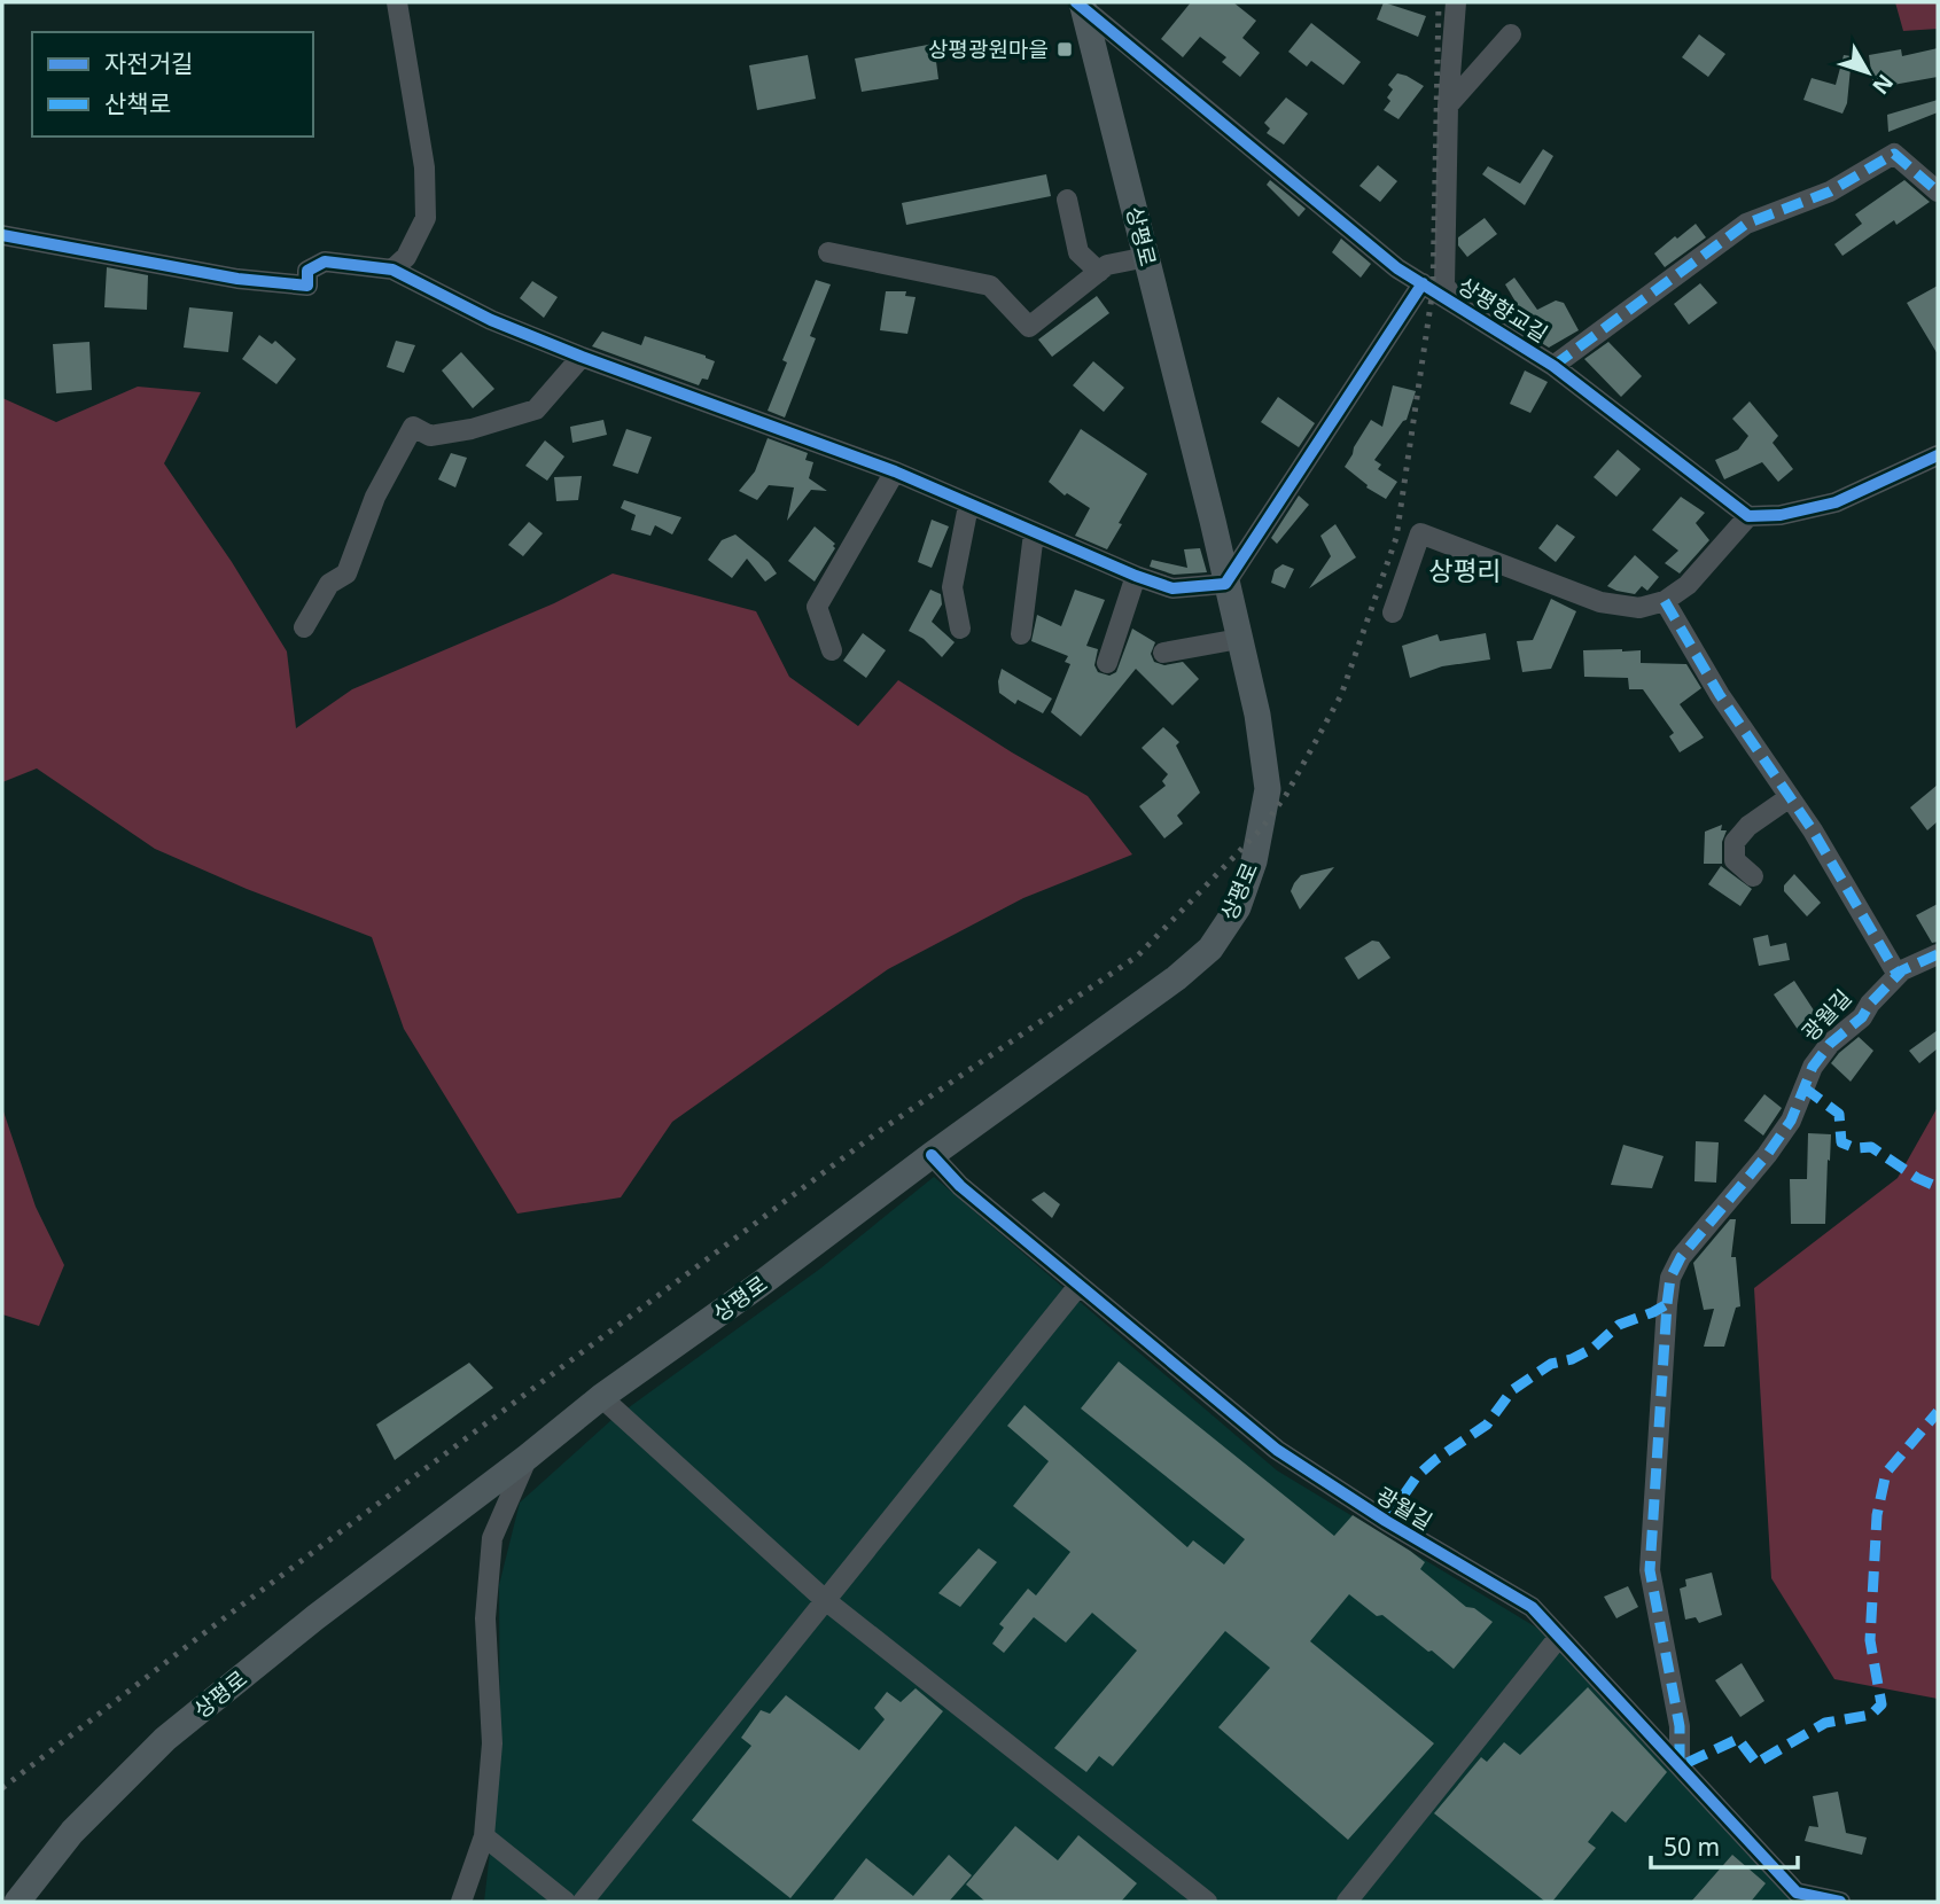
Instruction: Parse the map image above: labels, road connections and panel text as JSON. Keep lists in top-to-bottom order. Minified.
{"streets":{"main road":["상평로"],"street":["상평향교길","광월길"]},"crossings":[["상평로","상평향교길"],["상평로","광월길"]],"districts":["상평리"],"places":{"transit":["상평광원마을"]},"legend":["자전거길","산책로"],"scale_bar":"50 m","north":"bottom right"}
